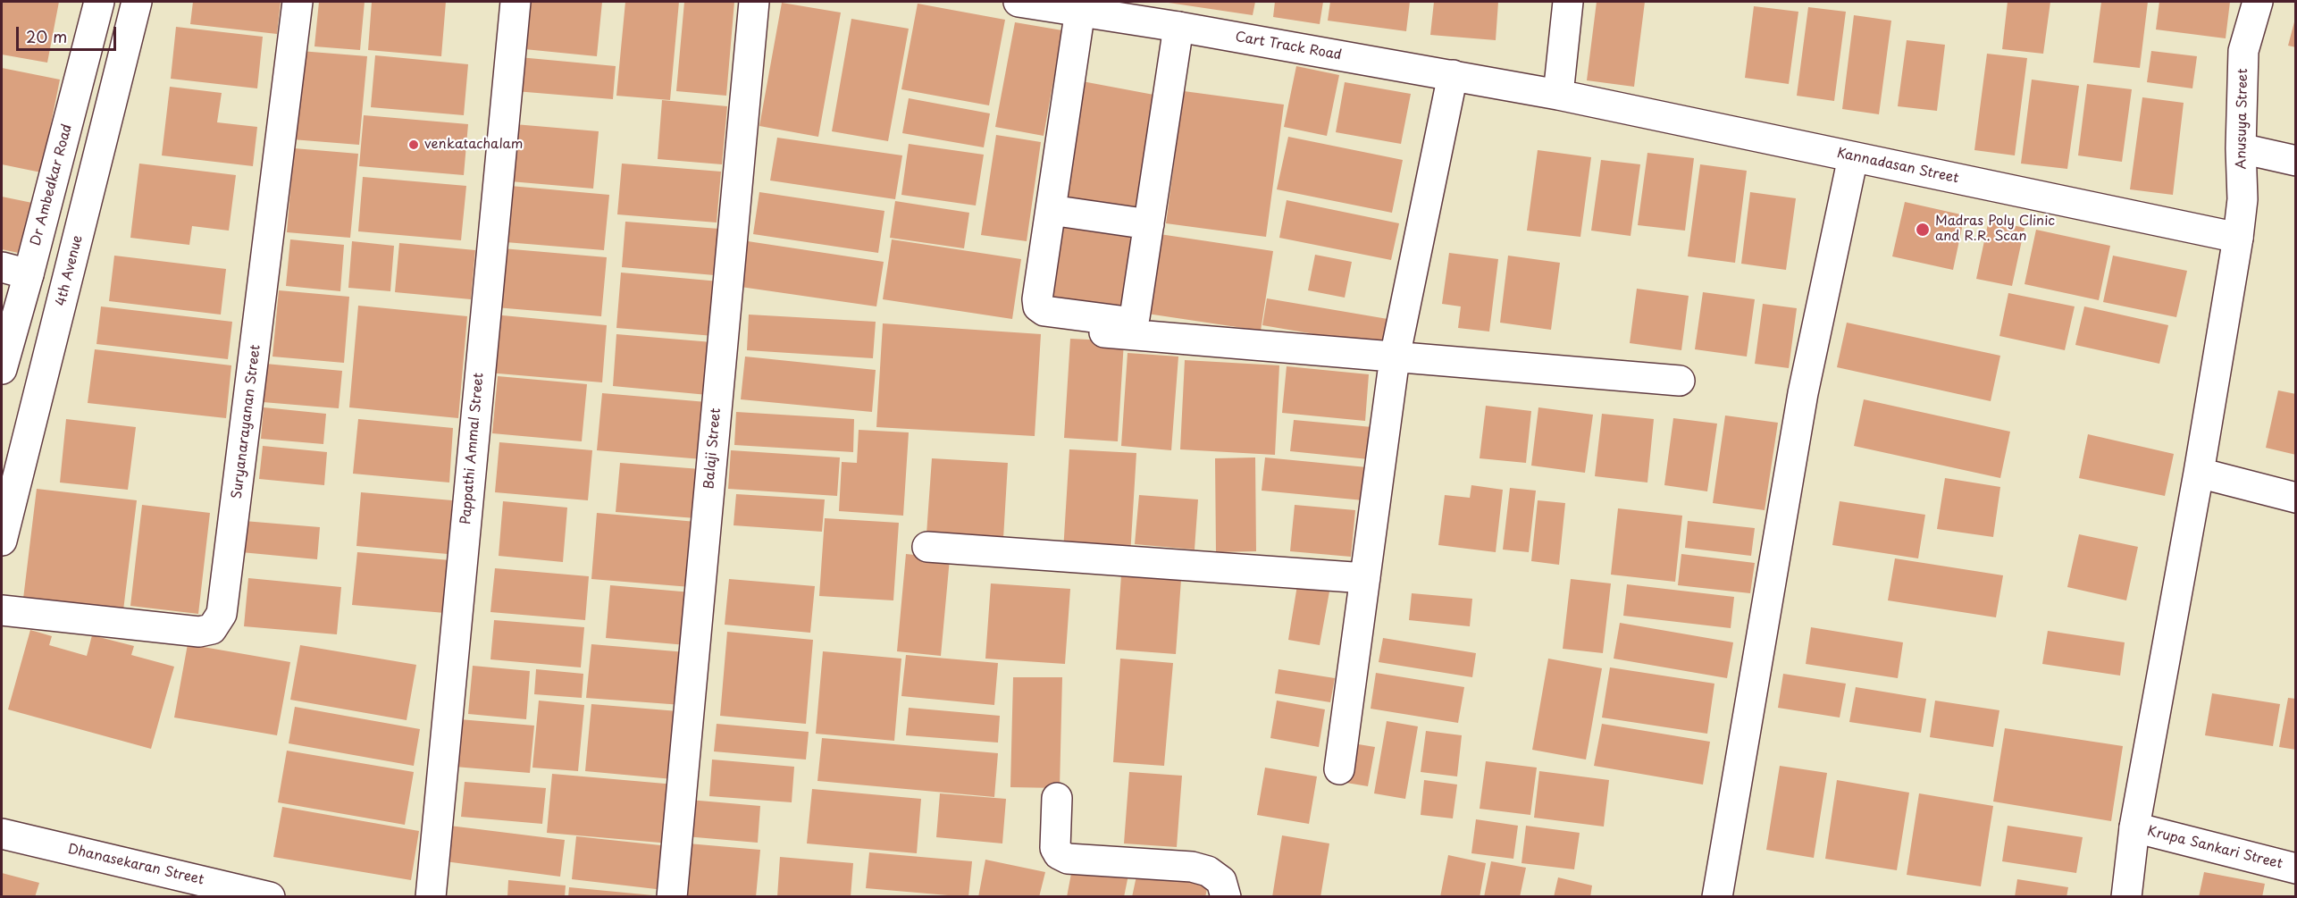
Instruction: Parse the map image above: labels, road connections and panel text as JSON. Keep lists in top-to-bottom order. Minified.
{"streets":{"street":["Cart Track Road","Anusuya Street","Kannadasan Street","Dr Ambedkar Road","4th Avenue","Suryanarayanan Street","Pappathi Ammal Street","Balaji Street","Krupa Sankari Street","Dhanasekaran Street"]},"crossings":[["Cart Track Road","Kannadasan Street"],["Anusuya Street","Kannadasan Street"],["Anusuya Street","Krupa Sankari Street"]],"places":["venkatachalam","Madras Poly Clinic and R.R. Scan"],"scale_bar":"20 m"}
